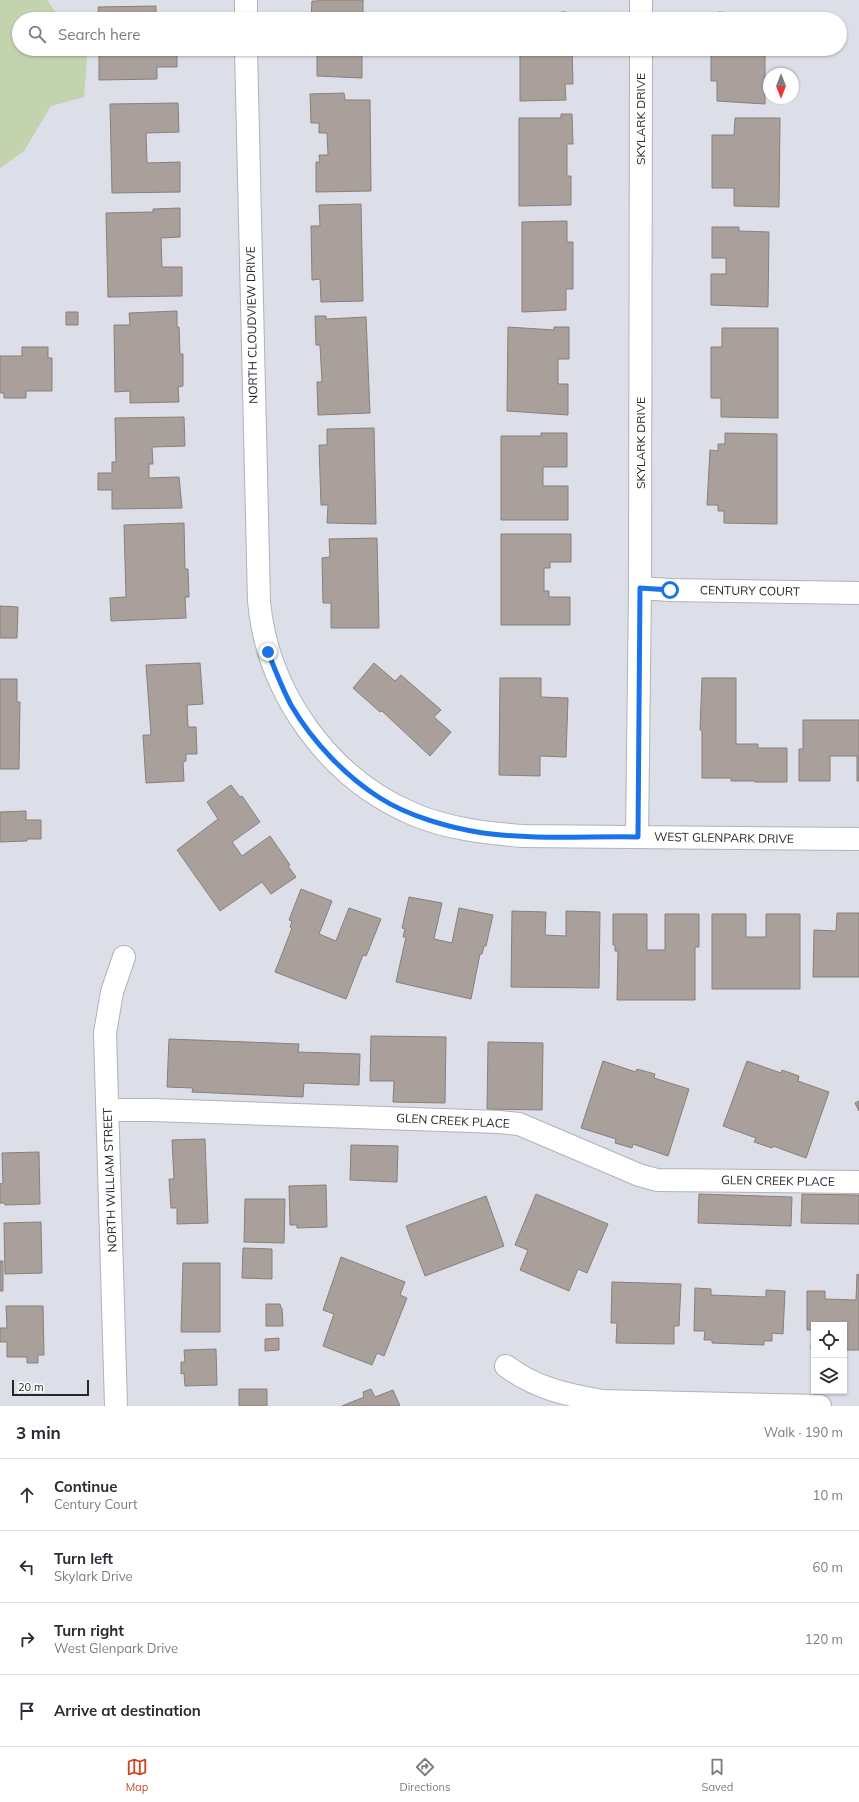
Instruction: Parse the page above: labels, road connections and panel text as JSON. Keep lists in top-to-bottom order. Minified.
{"streets":{"street":["SKYLARK DRIVE","NORTH CLOUDVIEW DRIVE","CENTURY COURT","WEST GLENPARK DRIVE","GLEN CREEK PLACE","NORTH WILLIAM STREET"]},"crossings":[["SKYLARK DRIVE","CENTURY COURT"],["SKYLARK DRIVE","WEST GLENPARK DRIVE"],["NORTH CLOUDVIEW DRIVE","WEST GLENPARK DRIVE"],["GLEN CREEK PLACE","NORTH WILLIAM STREET"]],"scale_bar":"20 m","north":"bottom","page":{"search":"Search here","scale":"20 m","heading":["3 min","Walk · 190 m"],"list":[["Continue","Century Court","10 m"],["Turn left","Skylark Drive","60 m"],["Turn right","West Glenpark Drive","120 m"],"Arrive at destination"],"nav":["Map","Directions","Saved"]}}
